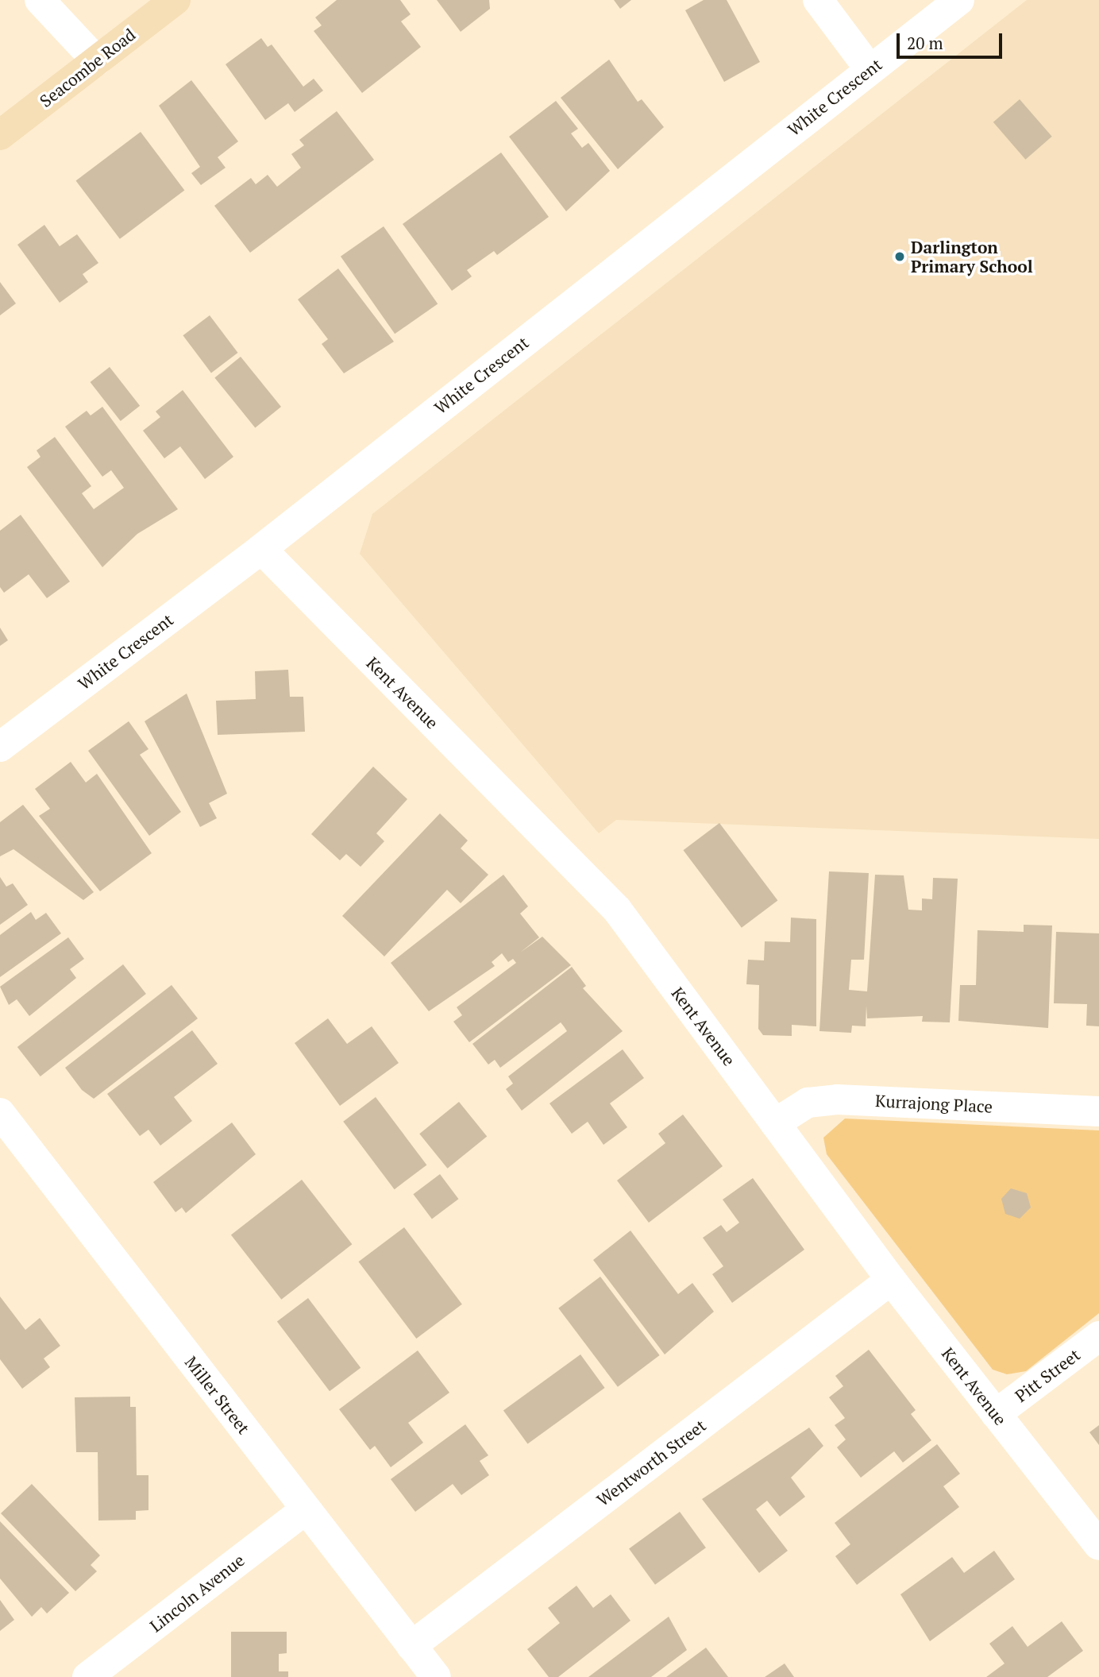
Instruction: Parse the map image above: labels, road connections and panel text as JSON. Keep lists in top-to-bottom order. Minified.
{"streets":{"main road":["Seacombe Road"],"street":["White Crescent","Kent Avenue","Kurrajong Place","Pitt Street","Miller Street","Wentworth Street","Lincoln Avenue"]},"crossings":[["White Crescent","Kent Avenue"],["Kent Avenue","Kurrajong Place"],["Kent Avenue","Pitt Street"],["Kent Avenue","Wentworth Street"],["Miller Street","Wentworth Street"],["Miller Street","Lincoln Avenue"]],"places":["Darlington Primary School"],"scale_bar":"20 m"}
